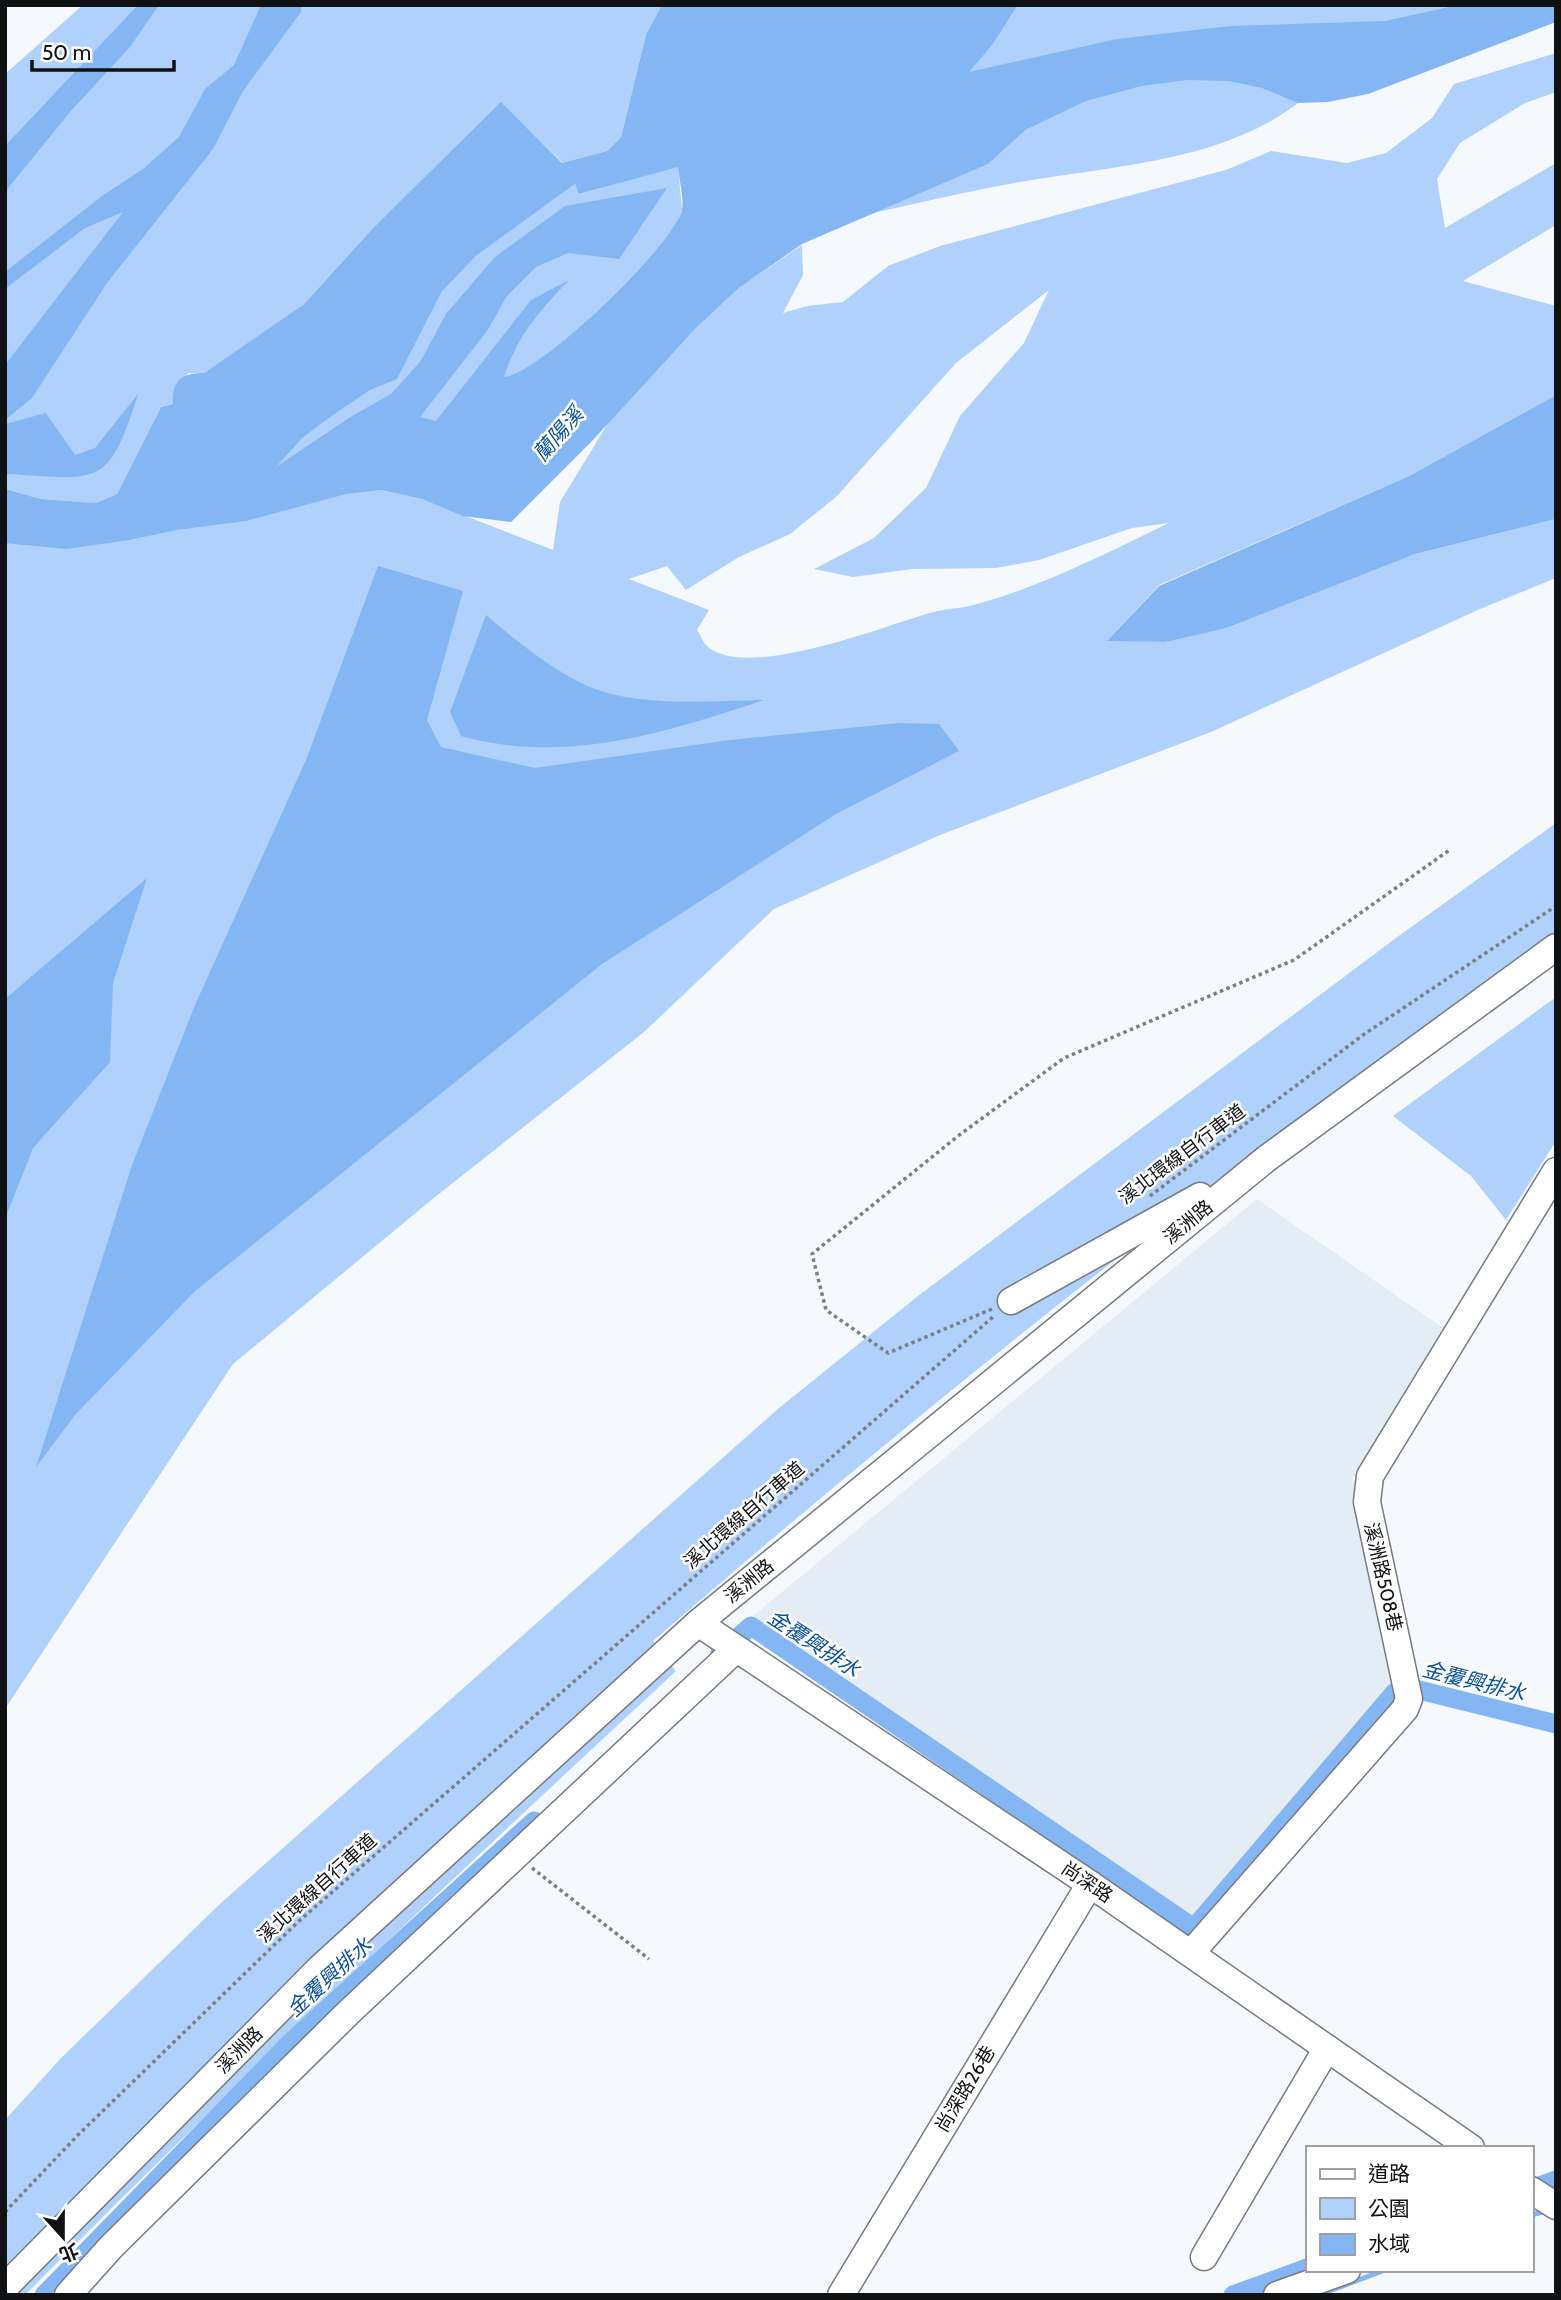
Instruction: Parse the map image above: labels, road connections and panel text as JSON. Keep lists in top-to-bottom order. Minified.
{"streets":{"street":["溪洲路","溪洲路508巷","尚深路","尚深路26巷"],"path":["溪北環線自行車道"]},"crossings":[["溪洲路","尚深路"],["溪洲路508巷","尚深路"],["尚深路","尚深路26巷"]],"water":["蘭陽溪","金覆興排水"],"legend":["道路","公園","水域"],"scale_bar":"50 m","north":"bottom"}
